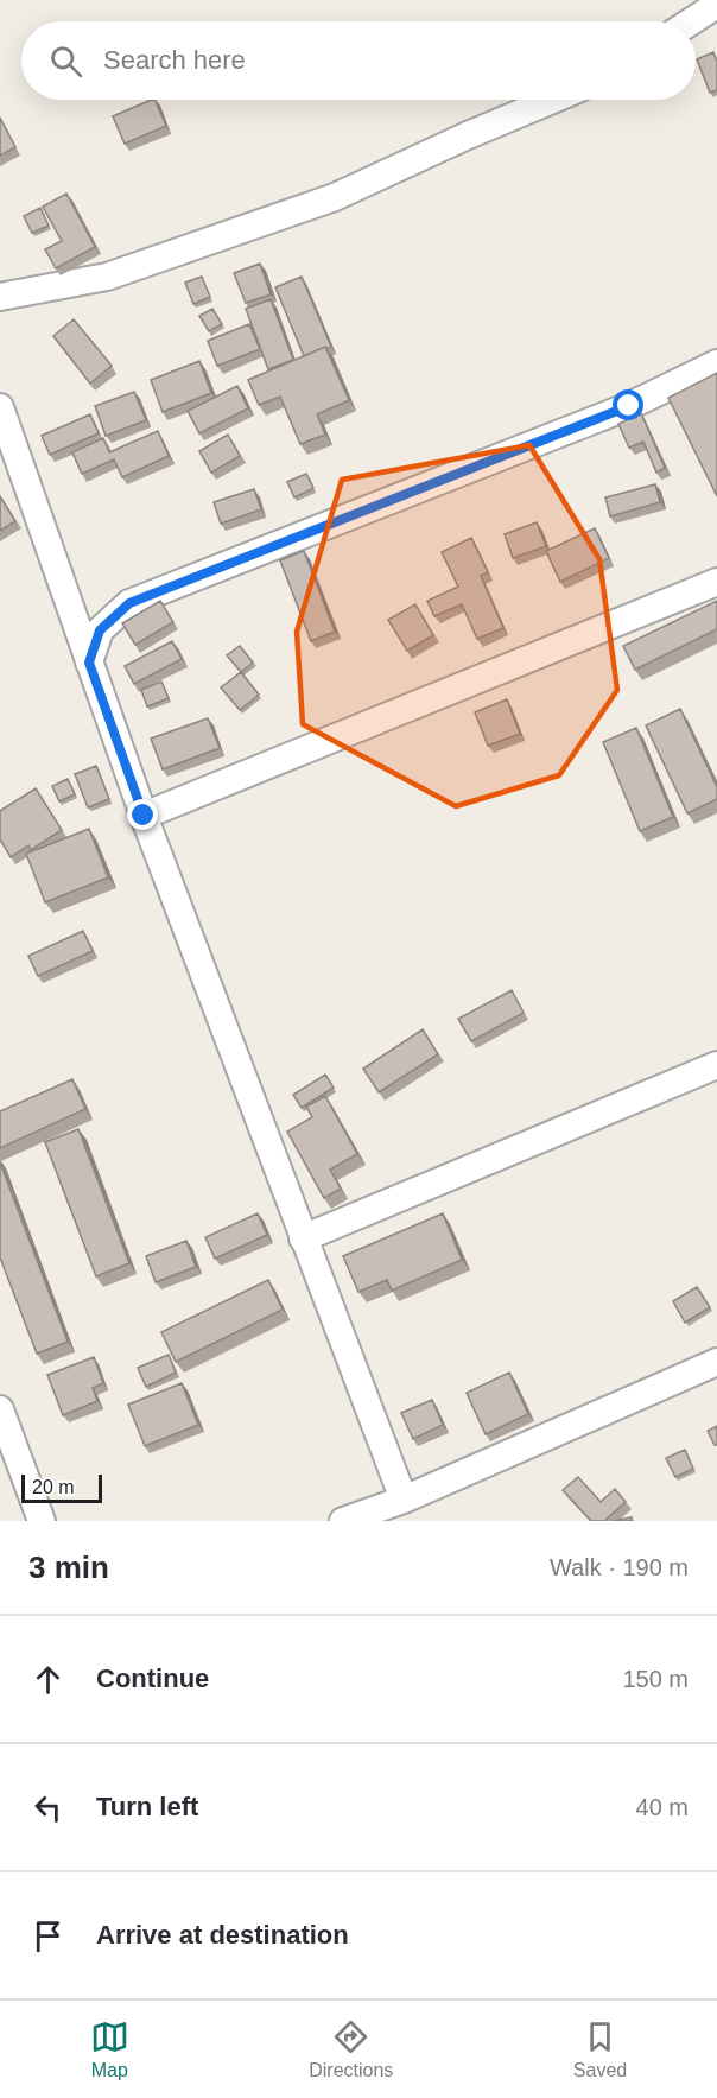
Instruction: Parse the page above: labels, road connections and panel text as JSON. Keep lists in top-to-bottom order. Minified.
{"scale_bar":"20 m","page":{"search":"Search here","scale":"20 m","heading":["3 min","Walk · 190 m"],"list":[["Continue","150 m"],["Turn left","40 m"],"Arrive at destination"],"nav":["Map","Directions","Saved"]}}
